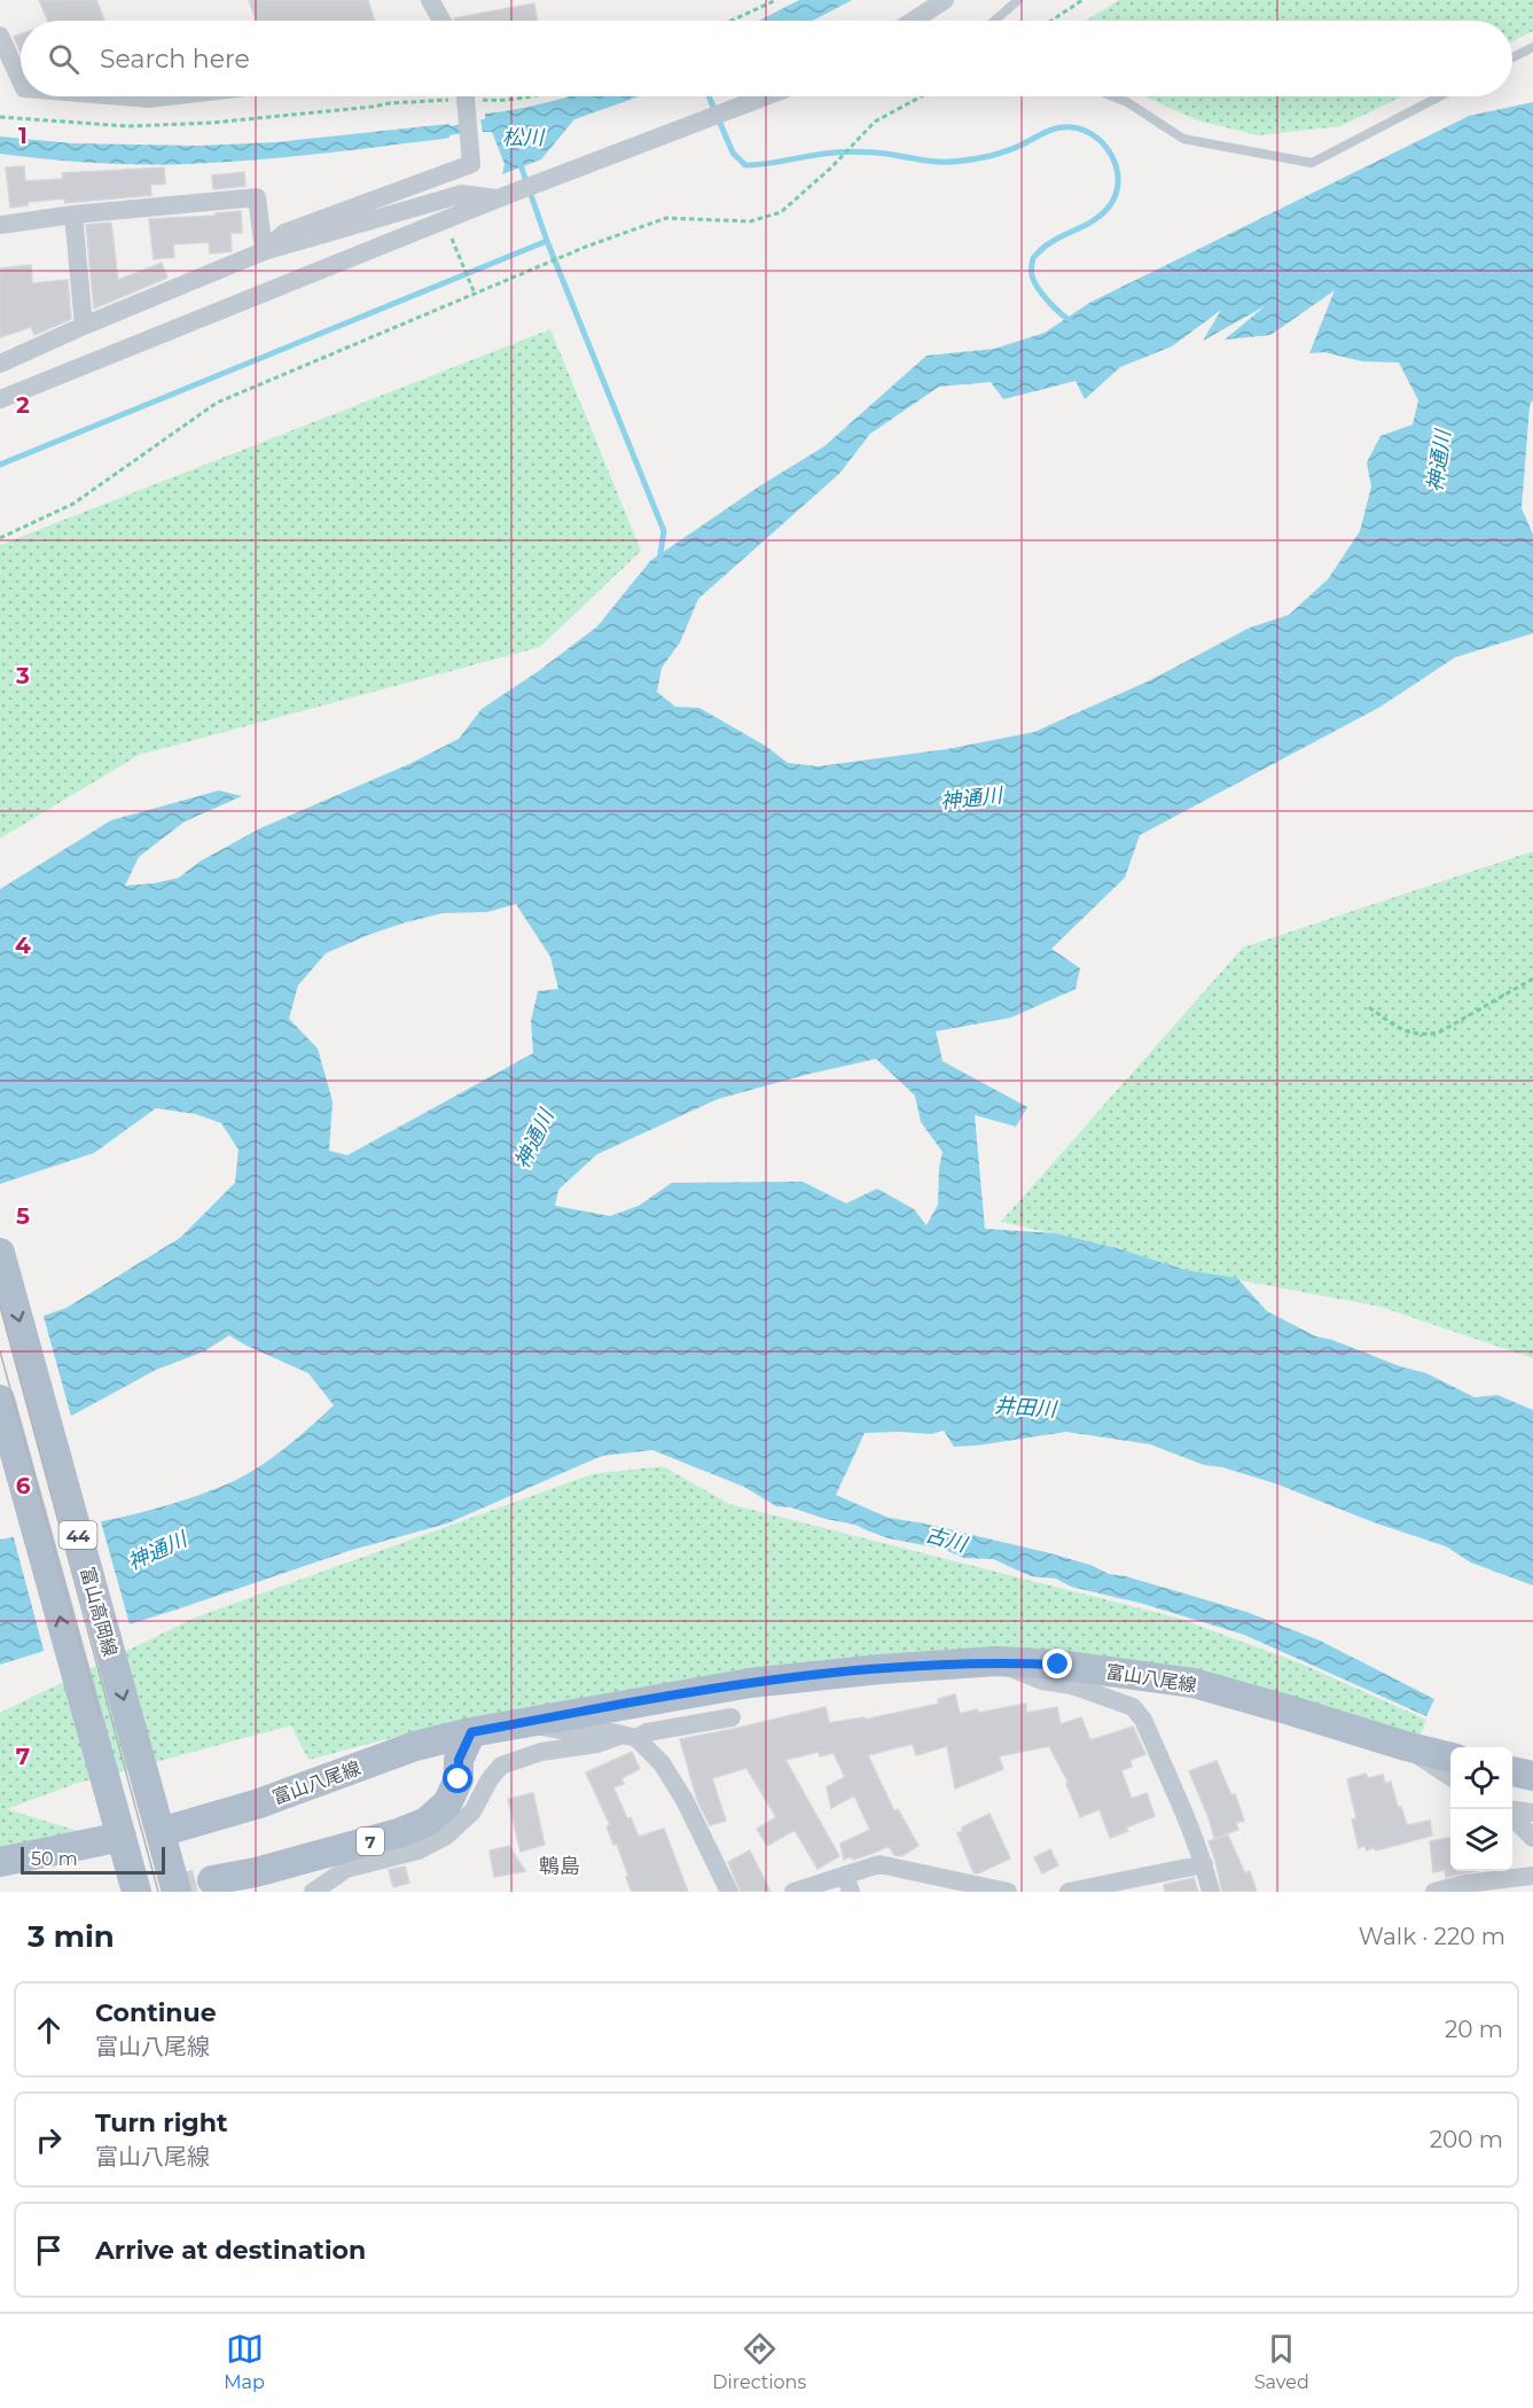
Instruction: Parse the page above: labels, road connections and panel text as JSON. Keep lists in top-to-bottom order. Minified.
{"streets":{"main road":["44","富山高岡線","富山八尾線","7"]},"crossings":[["富山高岡線","富山八尾線"],["富山八尾線","7"]],"districts":["鵯島"],"water":["松川","神通川","井田川","古川"],"scale_bar":"50 m","page":{"search":"Search here","scale":"50 m","heading":["3 min","Walk · 220 m"],"list":[["Continue","富山八尾線","20 m"],["Turn right","富山八尾線","200 m"],"Arrive at destination"],"nav":["Map","Directions","Saved"]},"grid":{"rows":["1","2","3","4","5","6","7"]}}
